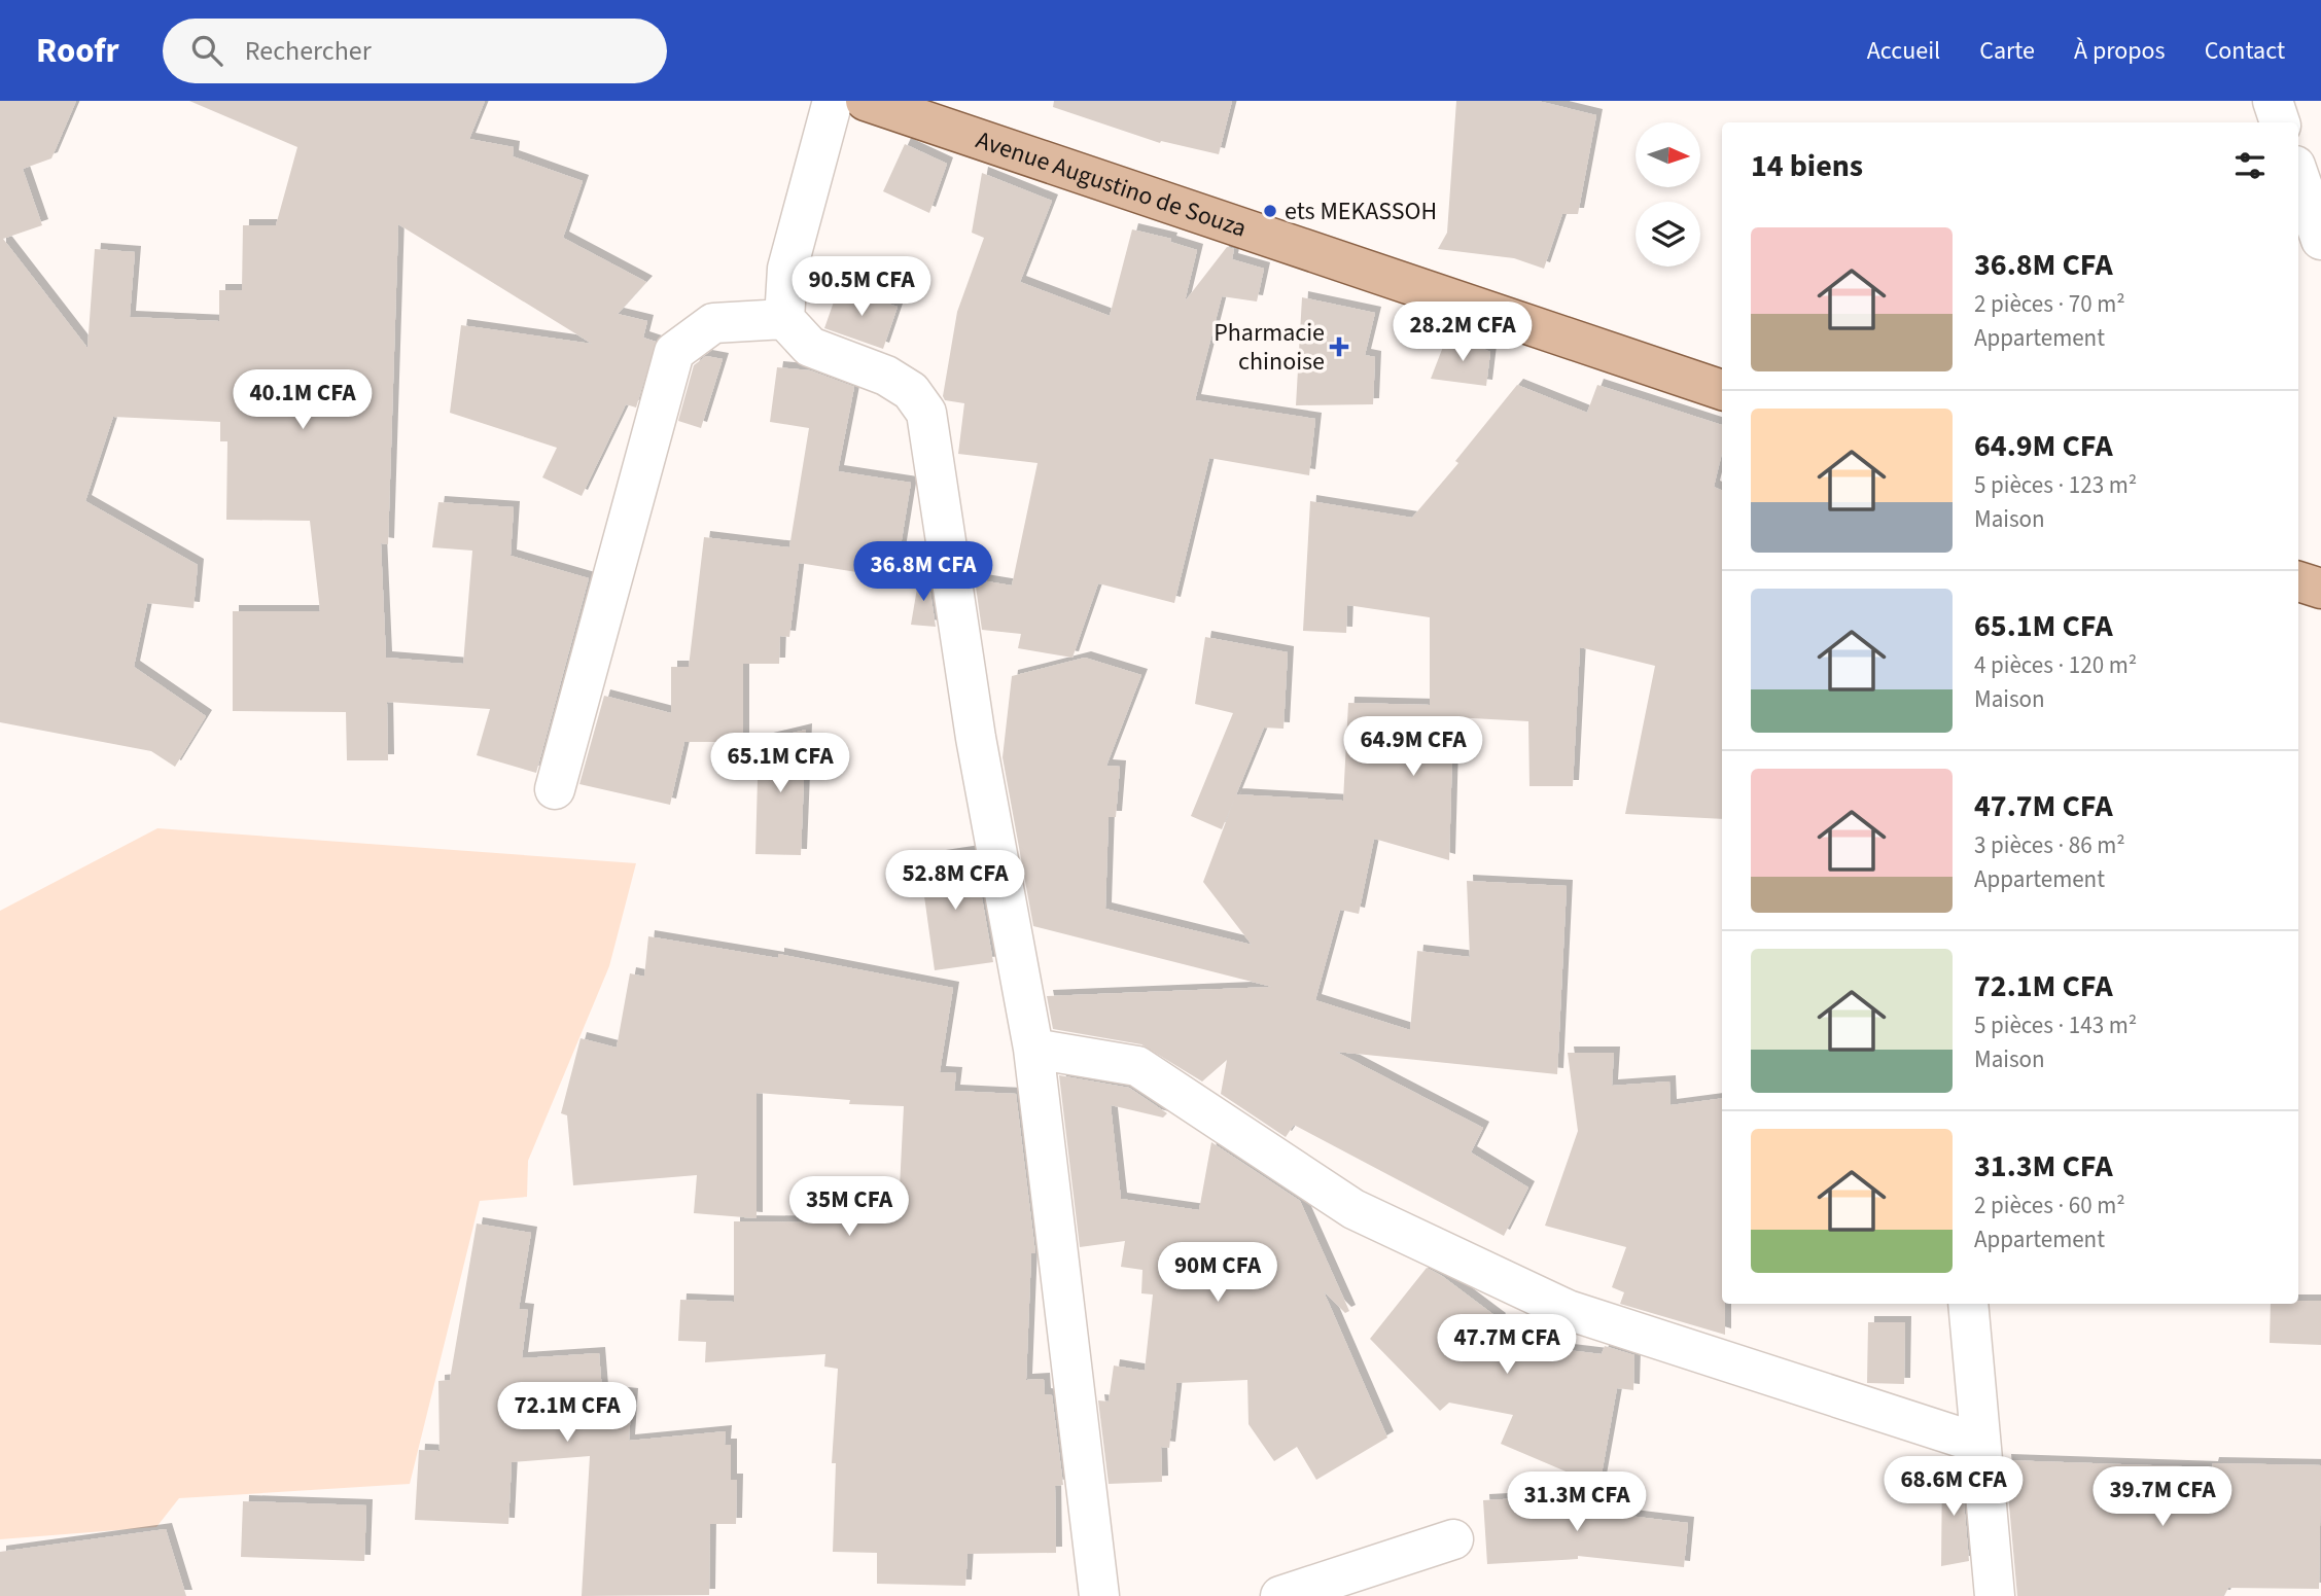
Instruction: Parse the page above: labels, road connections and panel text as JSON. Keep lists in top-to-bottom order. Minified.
{"streets":{"main road":["Avenue Augustino de Souza"]},"places":{"other":["ets MEKASSOH"],"health":["Pharmacie chinoise"]},"north":"right","page":{"header":"Roofr","search":"Rechercher","nav":["Accueil","Carte","À propos","Contact"],"heading":"14 biens","list":[{"name":"36.8M CFA","note":"2 pièces · 70 m² · Appartement"},{"name":"64.9M CFA","note":"5 pièces · 123 m² · Maison"},{"name":"65.1M CFA","note":"4 pièces · 120 m² · Maison"},{"name":"47.7M CFA","note":"3 pièces · 86 m² · Appartement"},{"name":"72.1M CFA","note":"5 pièces · 143 m² · Maison"},{"name":"31.3M CFA","note":"2 pièces · 60 m² · Appartement"}],"price":["90.5M CFA","28.2M CFA","40.1M CFA","36.8M CFA","64.9M CFA","65.1M CFA","52.8M CFA","35M CFA","90M CFA","47.7M CFA","72.1M CFA","68.6M CFA","39.7M CFA","31.3M CFA"]}}
